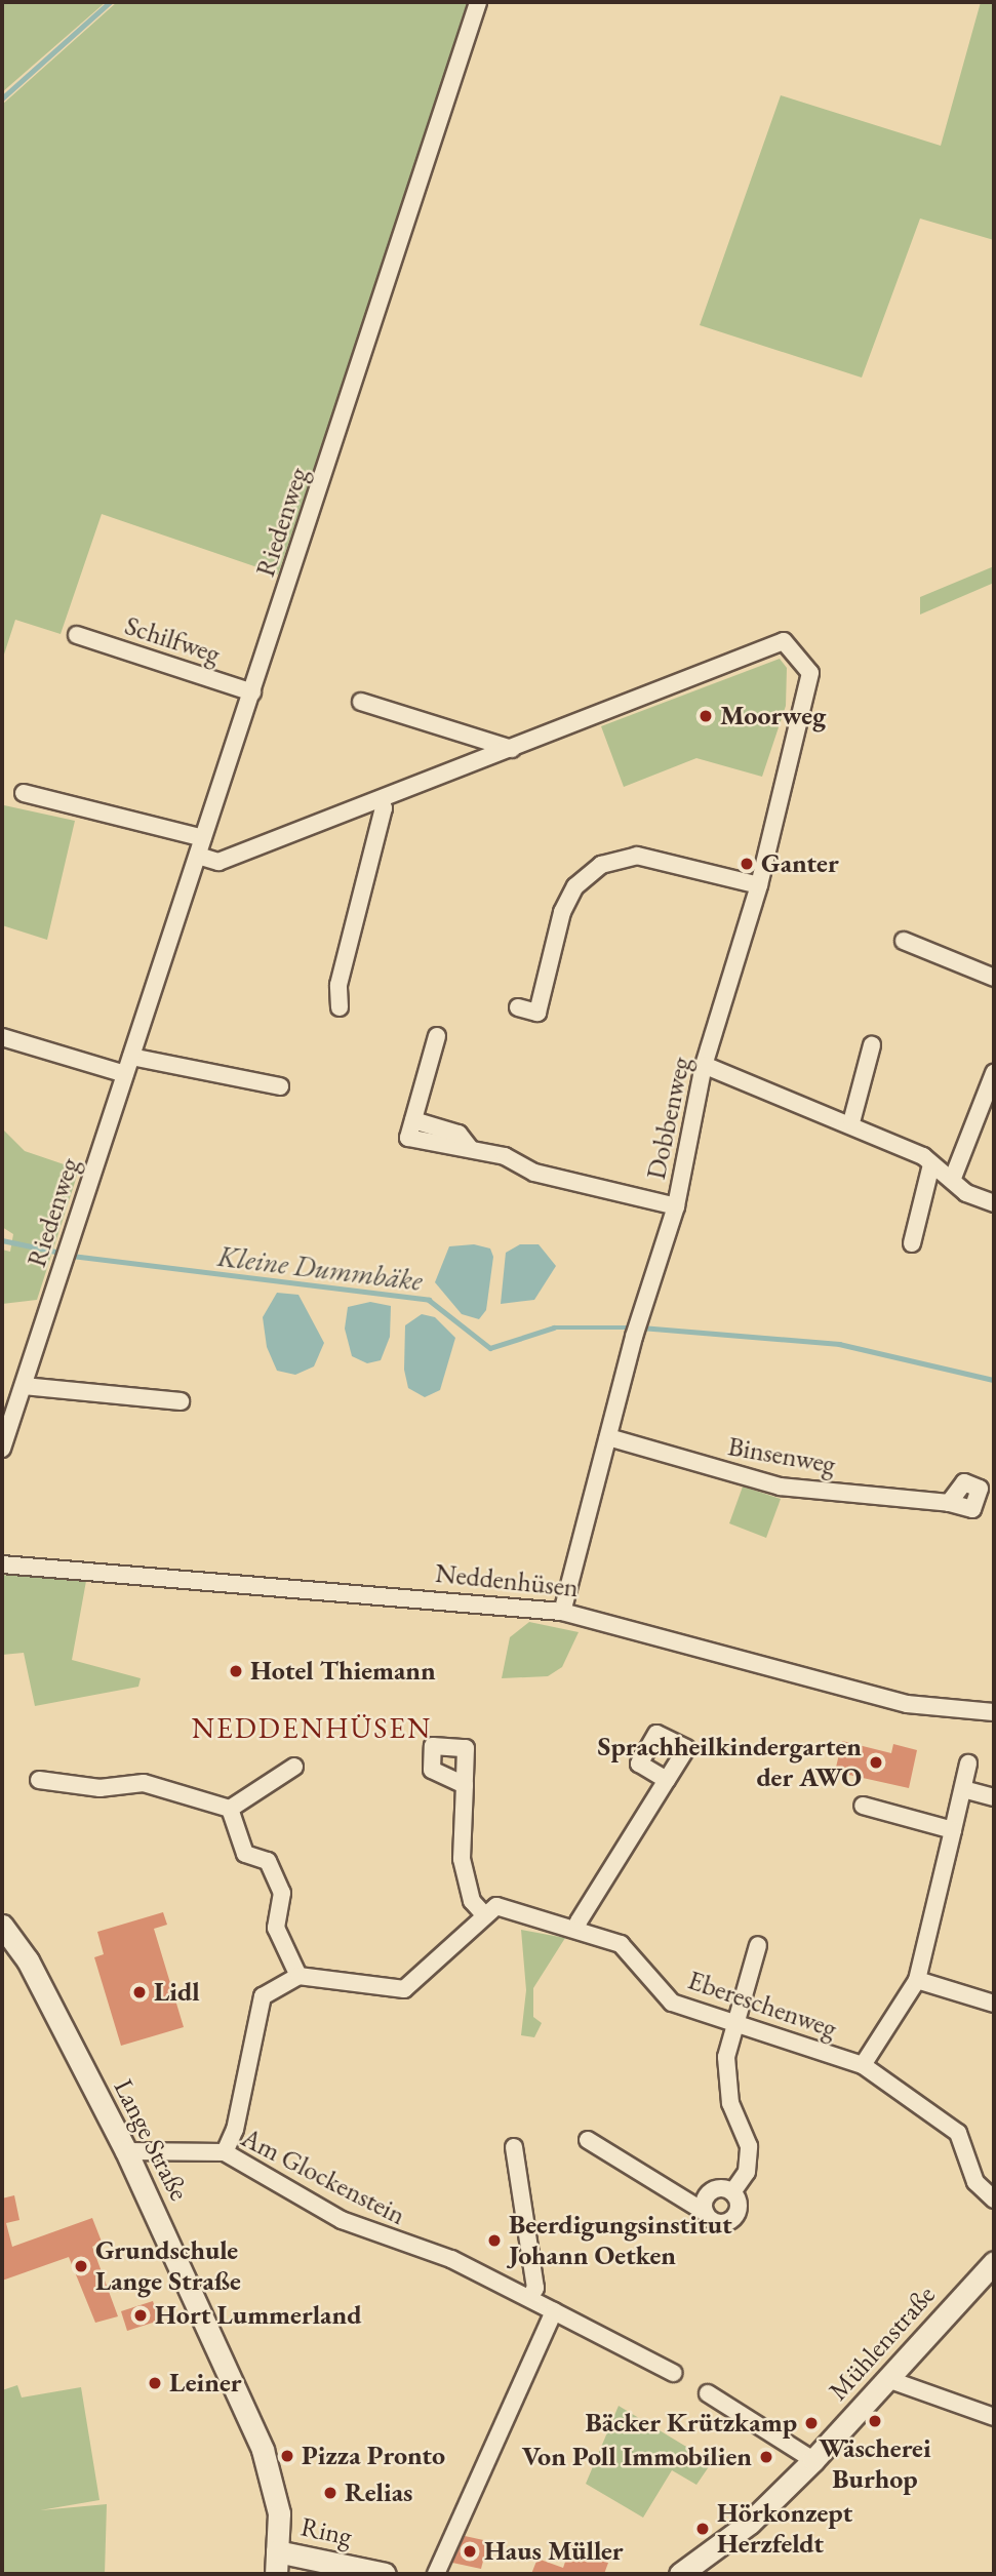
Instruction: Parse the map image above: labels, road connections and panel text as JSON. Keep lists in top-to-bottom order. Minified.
{"streets":{"street":["Riedenweg","Schilfweg","Dobbenweg","Binsenweg","Neddenhüsen","Ebereschenweg","Lange Straße","Am Glockenstein","Mühlenstraße","Ring"]},"crossings":[["Riedenweg","Schilfweg"],["Dobbenweg","Binsenweg"],["Dobbenweg","Neddenhüsen"],["Lange Straße","Am Glockenstein"],["Lange Straße","Ring"]],"districts":["NEDDENHÜSEN"],"water":["Kleine Dummbäke"],"places":["Moorweg","Ganter","Hotel Thiemann","Sprachheilkindergarten der AWO","Lidl","Beerdigungsinstitut Johann Oetken","Grundschule Lange Straße","Hort Lummerland","Leiner","Wäscherei Burhop","Bäcker Krützkamp","Pizza Pronto","Von Poll Immobilien","Relias","Hörkonzept Herzfeldt","Haus Müller"]}
